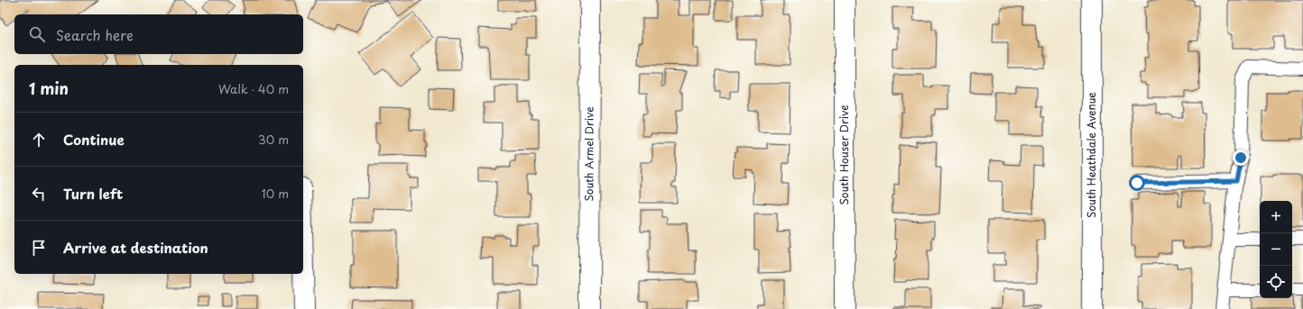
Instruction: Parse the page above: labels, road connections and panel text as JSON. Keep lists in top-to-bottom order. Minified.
{"streets":{"street":["South Armel Drive","South Houser Drive","South Heathdale Avenue"]},"page":{"search":"Search here","heading":["1 min","Walk · 40 m"],"list":[["Continue","30 m"],["Turn left","10 m"],"Arrive at destination"],"map_buttons":["+","−"]}}
